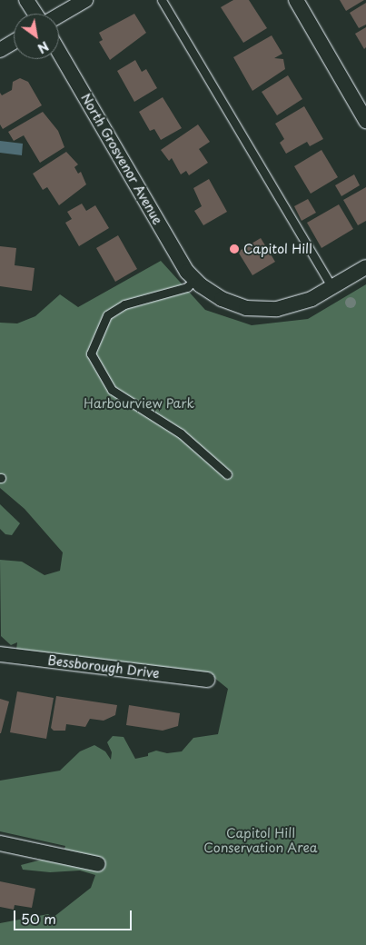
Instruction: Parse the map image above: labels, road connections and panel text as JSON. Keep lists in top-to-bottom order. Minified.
{"streets":{"street":["North Grosvenor Avenue","Bessborough Drive"]},"parks":["Harbourview Park","Capitol Hill Conservation Area"],"places":["Capitol Hill"],"scale_bar":"50 m","north":"bottom right"}
